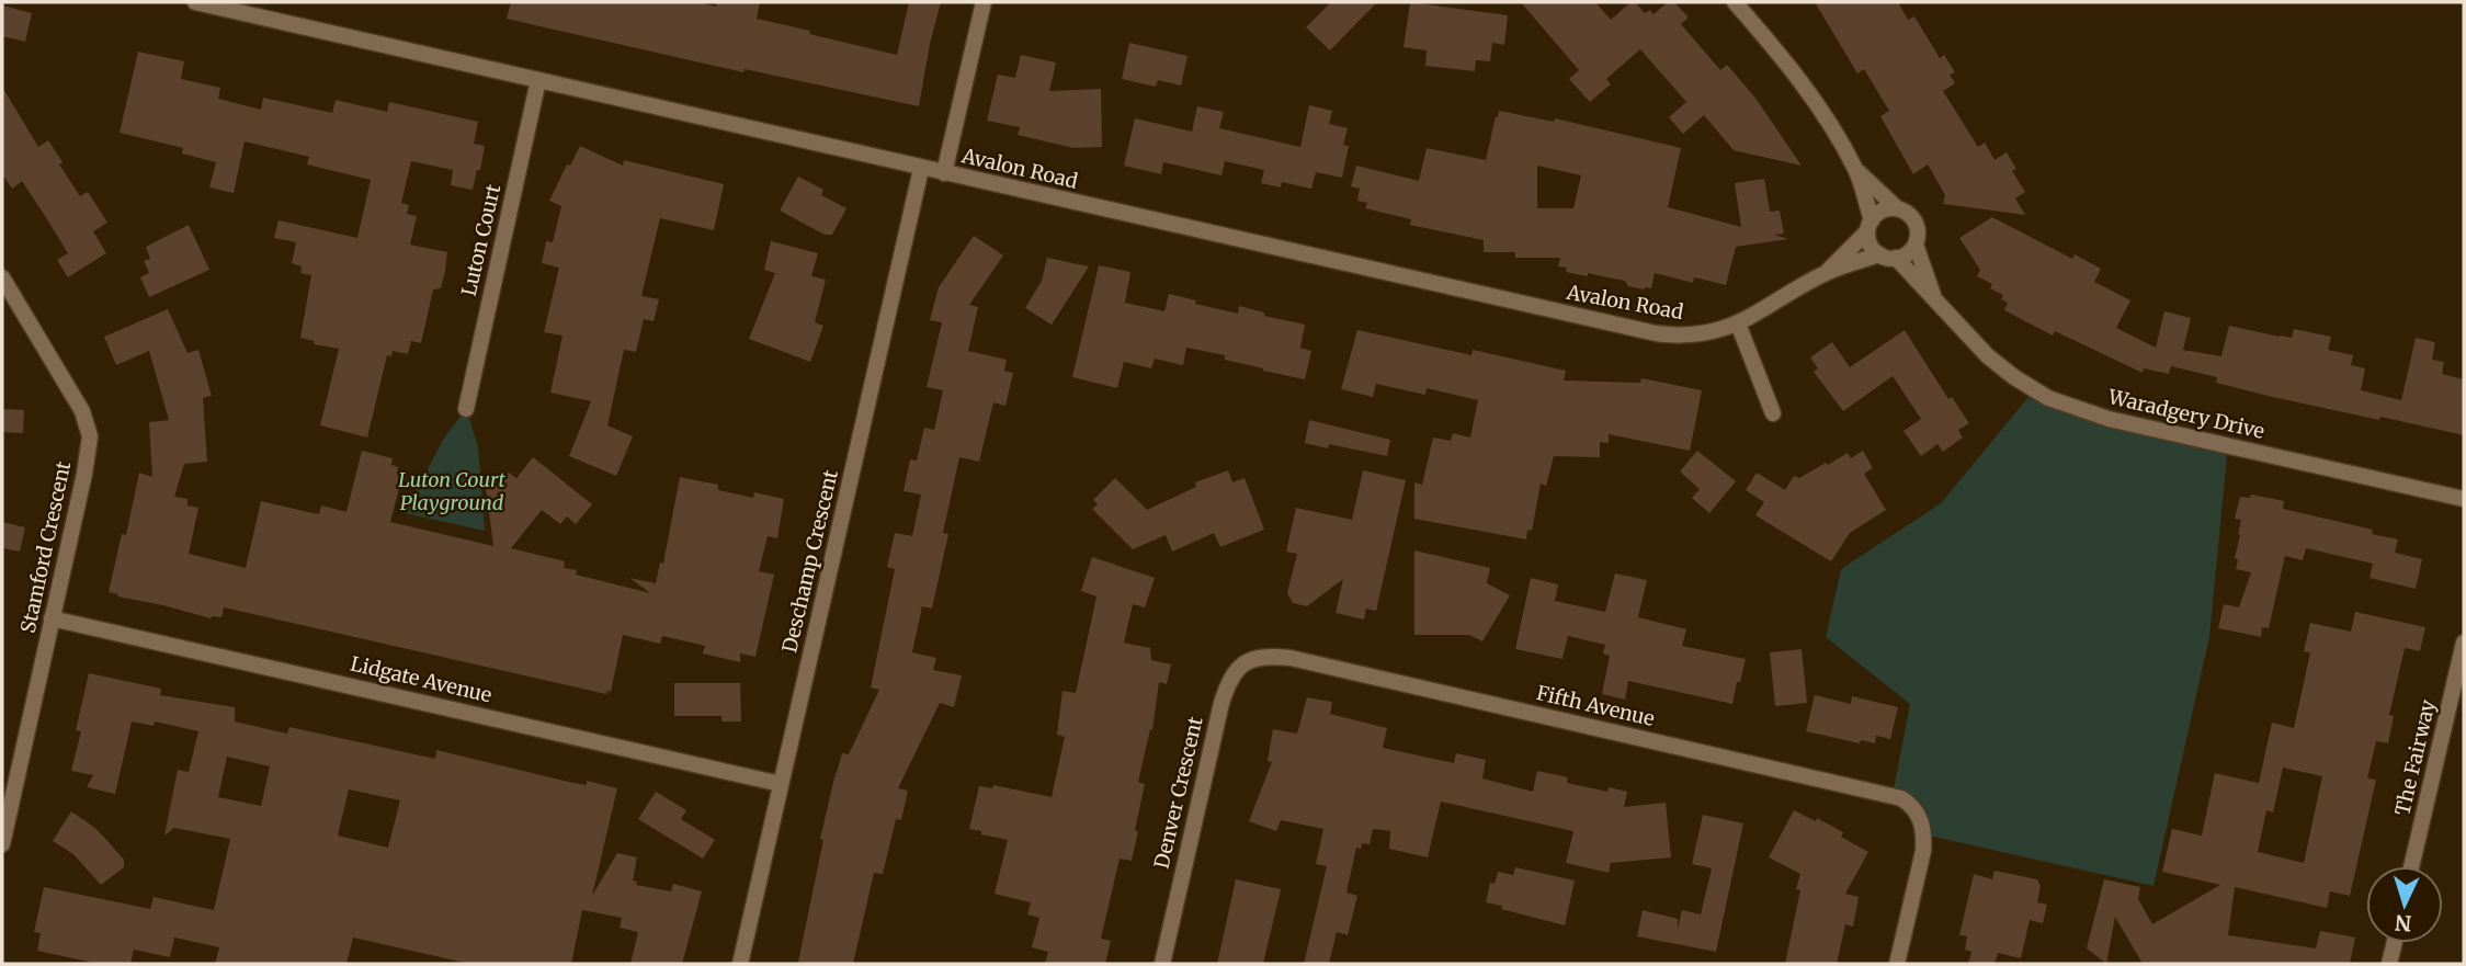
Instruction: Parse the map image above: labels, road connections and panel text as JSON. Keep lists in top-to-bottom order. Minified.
{"streets":{"street":["Avalon Road","Luton Court","Waradgery Drive","Stamford Crescent","Deschamp Crescent","Lidgate Avenue","Fifth Avenue","The Fairway","Denver Crescent"]},"crossings":[["Avalon Road","Luton Court"],["Avalon Road","Waradgery Drive"],["Avalon Road","Deschamp Crescent"],["Stamford Crescent","Lidgate Avenue"],["Deschamp Crescent","Lidgate Avenue"],["Fifth Avenue","Denver Crescent"]],"parks":["Luton Court Playground"],"north":"bottom"}
